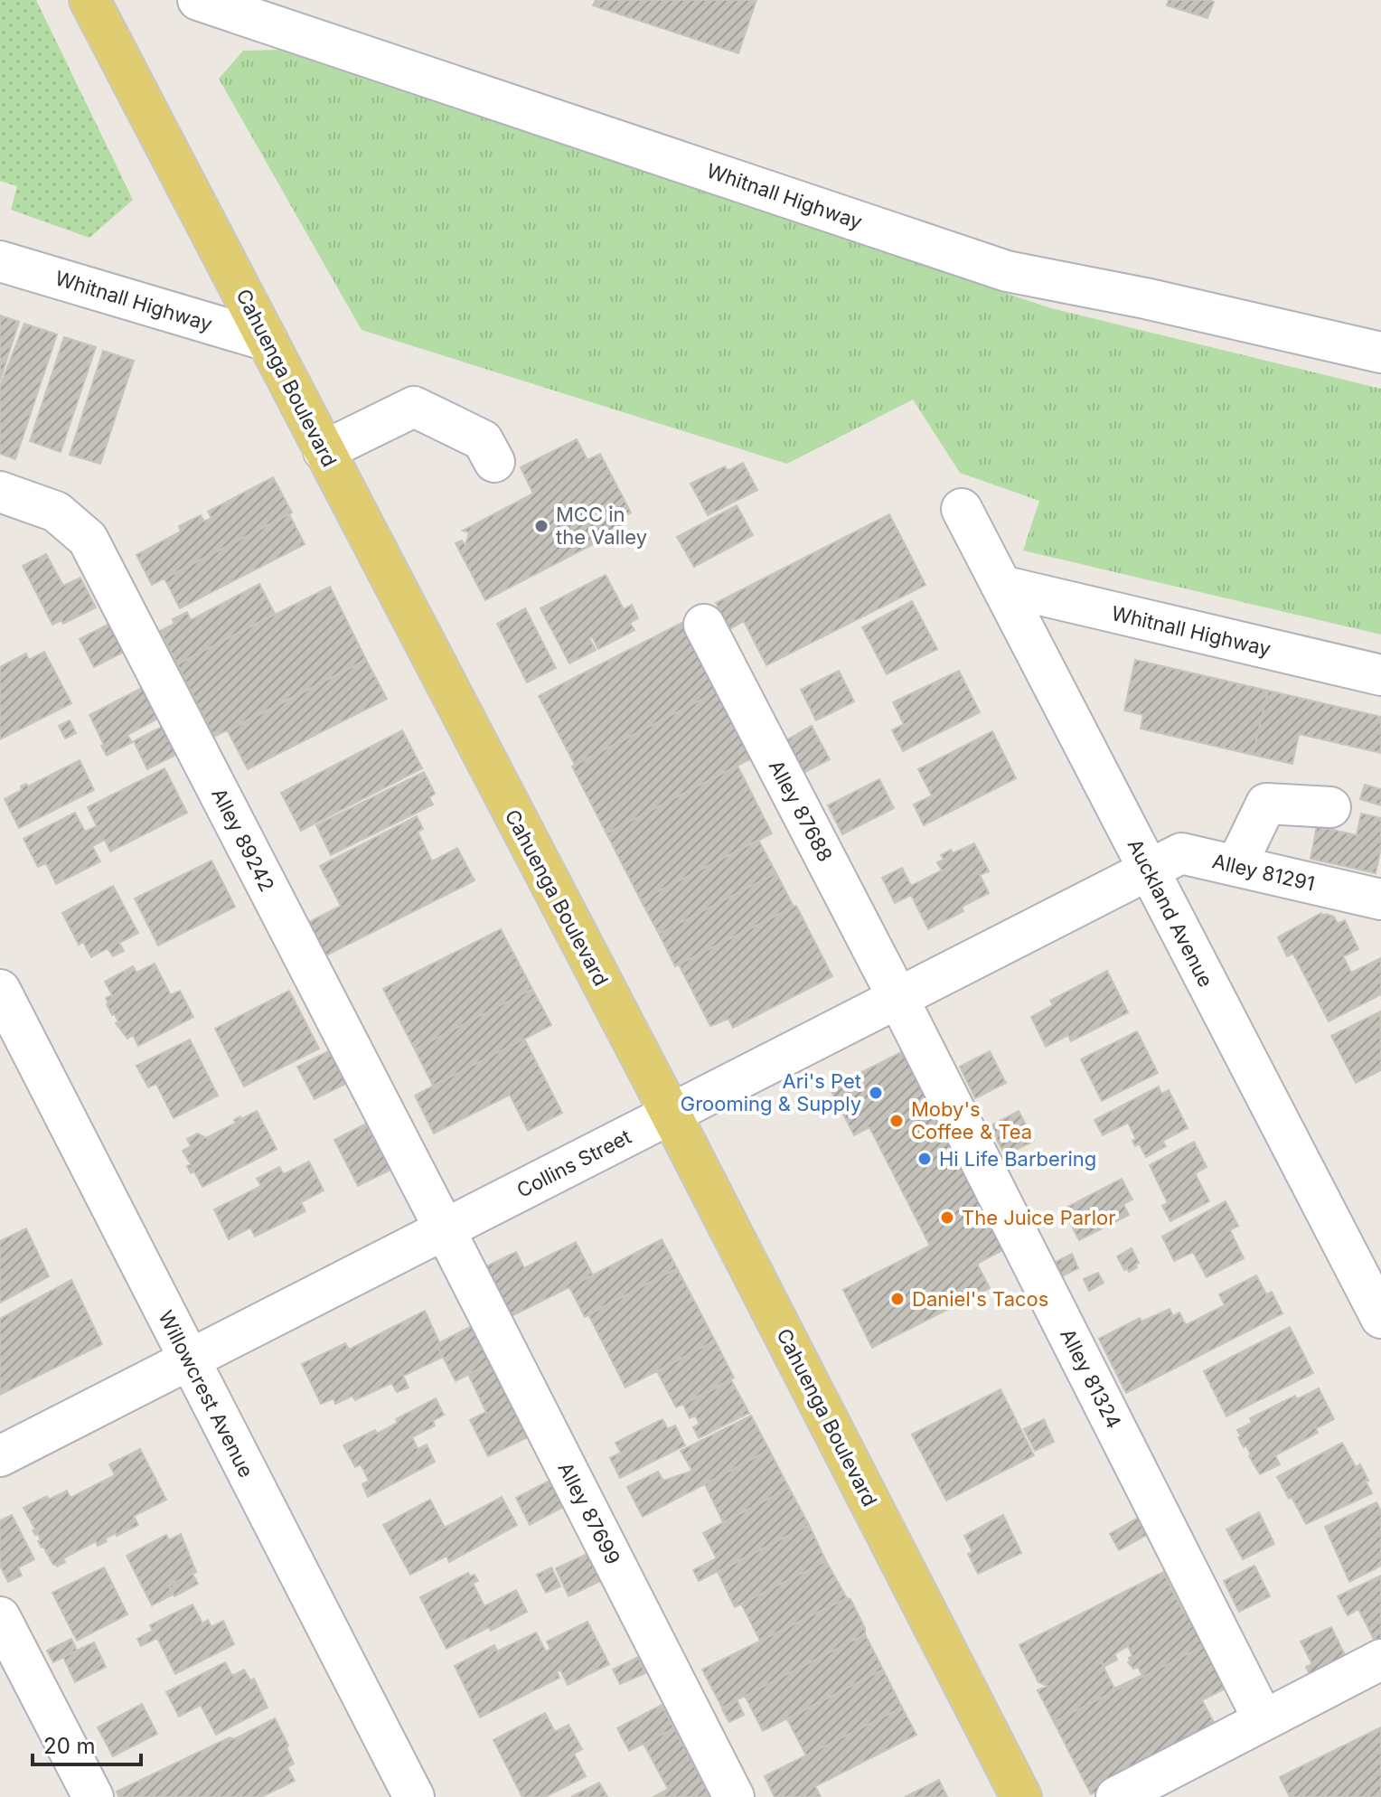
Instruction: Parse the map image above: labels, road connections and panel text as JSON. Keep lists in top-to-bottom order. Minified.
{"streets":{"main road":["Cahuenga Boulevard"],"street":["Whitnall Highway","Alley 87688","Alley 89242","Alley 81291","Auckland Avenue","Collins Street","Alley 81324","Willowcrest Avenue","Alley 87699"]},"crossings":[["Whitnall Highway","Cahuenga Boulevard"],["Whitnall Highway","Auckland Avenue"],["Cahuenga Boulevard","Collins Street"],["Alley 87688","Collins Street"],["Alley 87688","Alley 81324"],["Alley 89242","Collins Street"],["Alley 89242","Alley 87699"],["Alley 81291","Auckland Avenue"],["Alley 81291","Collins Street"],["Auckland Avenue","Collins Street"],["Collins Street","Alley 81324"],["Collins Street","Willowcrest Avenue"],["Collins Street","Alley 87699"]],"places":["MCC in the Valley","Ari's Pet Grooming & Supply","Moby's Coffee & Tea","Hi Life Barbering","The Juice Parlor","Daniel's Tacos"],"scale_bar":"20 m"}
